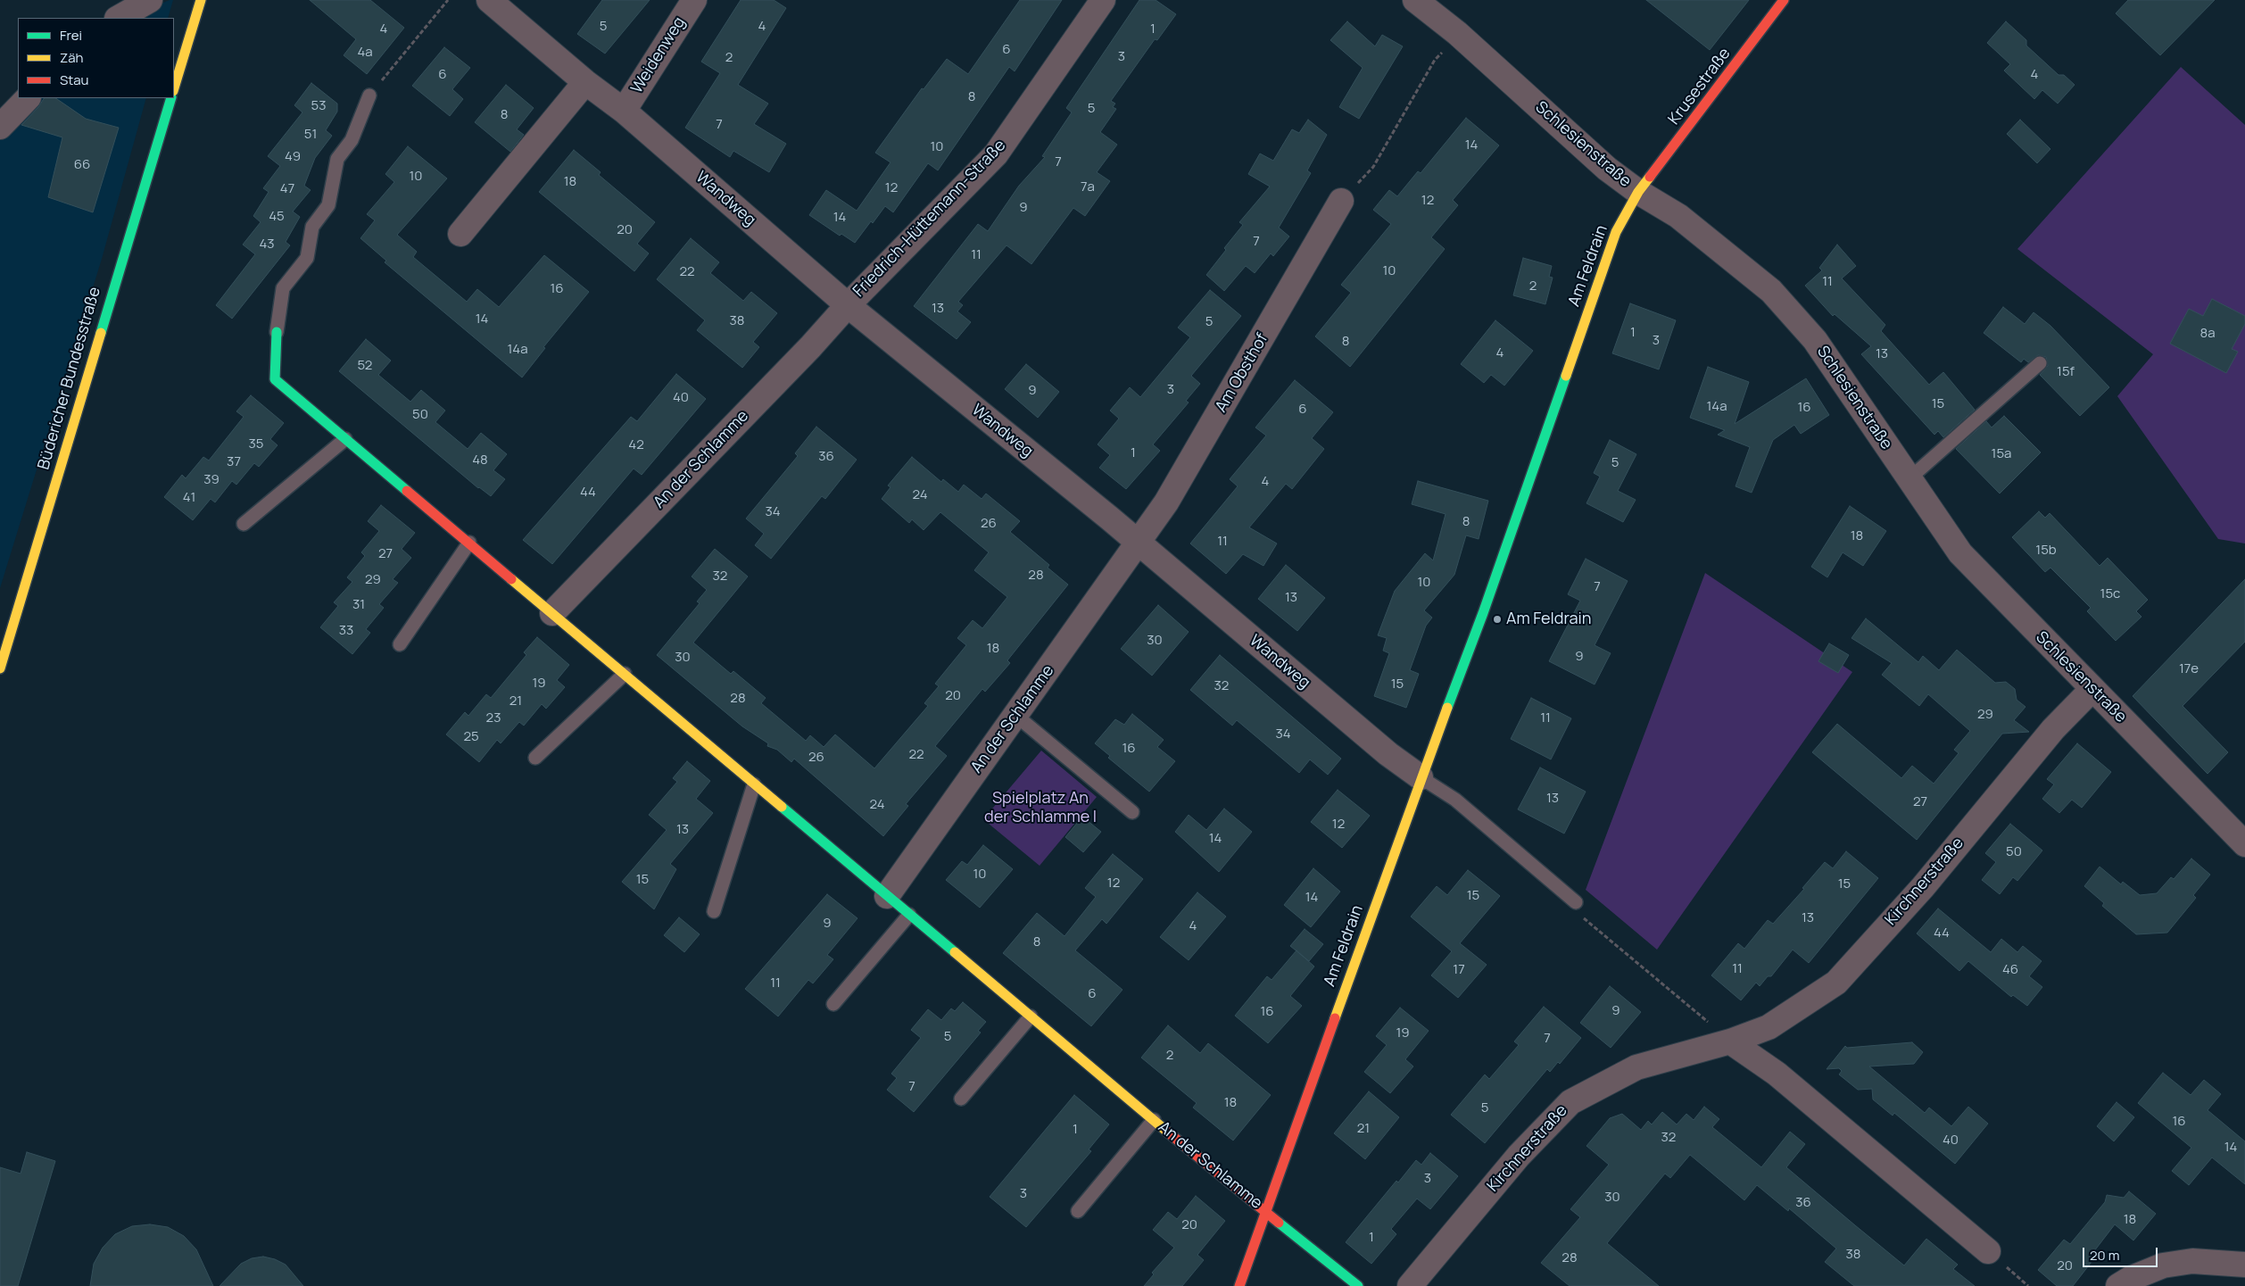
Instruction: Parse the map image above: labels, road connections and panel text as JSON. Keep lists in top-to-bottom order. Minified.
{"streets":{"street":["Weidenweg","Krusestraße","Schlesienstraße","Wandweg","Friedrich-Hüttemann-Straße","Am Feldrain","Am Obsthof","Büdericher Bundesstraße","An der Schlamme","Kirchnerstraße"]},"crossings":[["Weidenweg","Wandweg"],["Krusestraße","Schlesienstraße"],["Krusestraße","Am Feldrain"],["Schlesienstraße","Am Feldrain"],["Schlesienstraße","Kirchnerstraße"],["Wandweg","Friedrich-Hüttemann-Straße"],["Wandweg","Am Feldrain"],["Wandweg","Am Obsthof"],["Wandweg","An der Schlamme"],["Friedrich-Hüttemann-Straße","An der Schlamme"],["Am Feldrain","An der Schlamme"],["Am Obsthof","An der Schlamme"]],"parks":["Spielplatz An der Schlamme I"],"places":["Am Feldrain"],"house_numbers":["5","4","4","1","6","4a","3","2","6","4","8","53","5","8","7","51","14","10","49","7","66","10","18","7a","12","47","12","9","45","14","20","7","43","11","10","22","11","2","16","13","14","38","5","1","8a","3","8","14a","4","13","52","15f","3","9","40","15","14a","16","6","50","35","42","1","15a","36","48","37","5","39","4","44","24","41","34","8","26","18","11","15b","27","28","32","29","10","7","15c","13","31","33","30","18","9","30","17e","19","15","32","20","28","21","29","23","11","34","25","16","22","26","13","27","24","12","13","14","50","10","15","12","15","15","14","13","9","4","44","8","11","17","46","11","6","9","16","19","5","7","2","7","18","5","16","21","1","32","40","14","3","3","30","36","18","20","1","38","28","20"],"legend":["Frei","Zäh","Stau"],"scale_bar":"20 m"}
